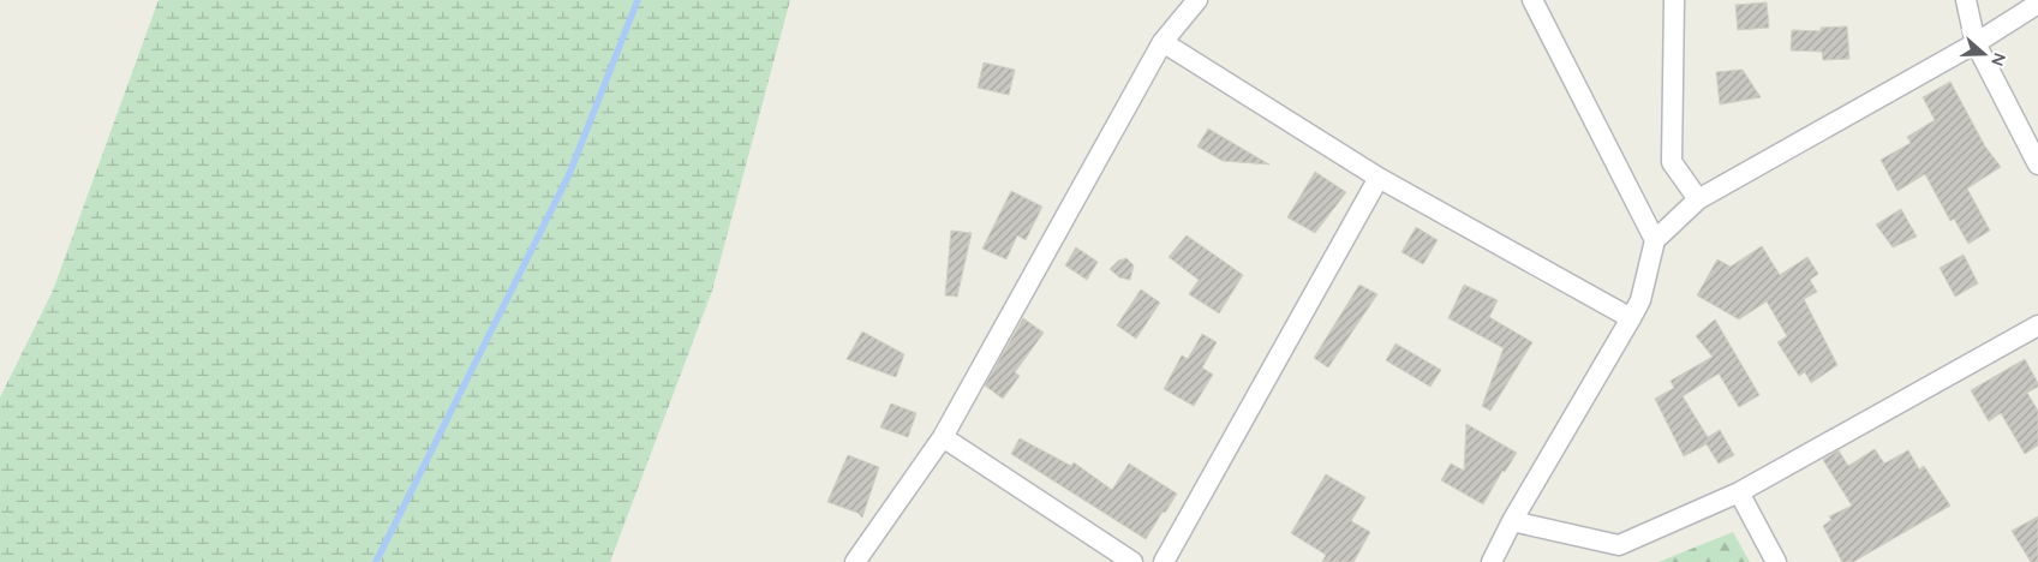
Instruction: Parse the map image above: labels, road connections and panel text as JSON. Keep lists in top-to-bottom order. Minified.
{"north":"right"}
